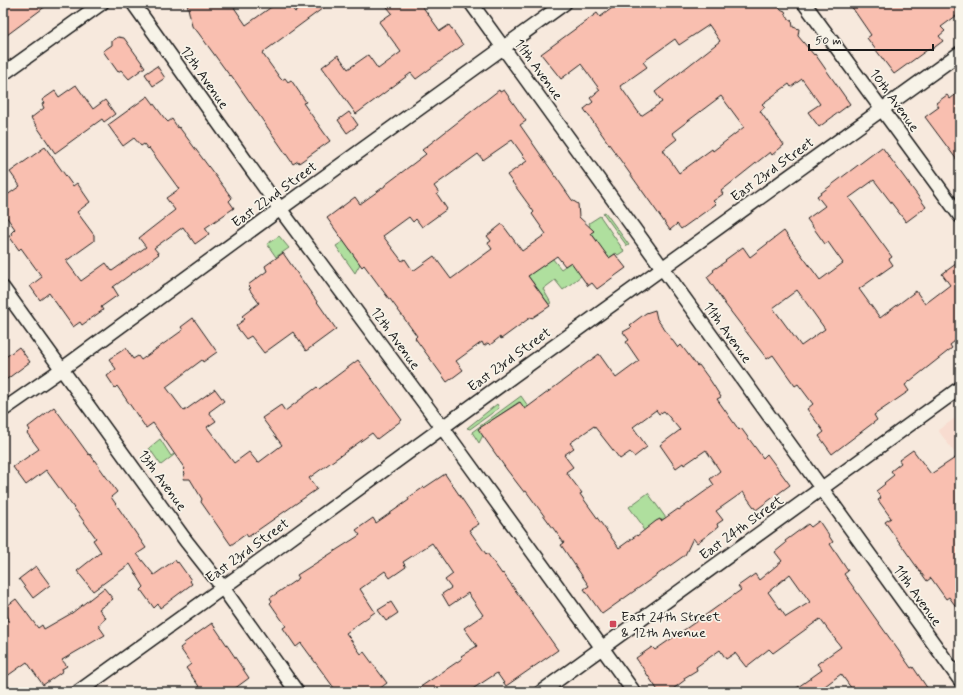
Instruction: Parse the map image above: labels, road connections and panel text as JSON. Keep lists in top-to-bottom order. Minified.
{"streets":{"street":["11th Avenue","12th Avenue","10th Avenue","East 23rd Street","East 22nd Street","13th Avenue","East 24th Street"]},"crossings":[["11th Avenue","East 23rd Street"],["11th Avenue","East 22nd Street"],["11th Avenue","East 24th Street"],["12th Avenue","East 23rd Street"],["12th Avenue","East 22nd Street"],["12th Avenue","East 24th Street"],["10th Avenue","East 23rd Street"],["East 23rd Street","13th Avenue"],["East 22nd Street","13th Avenue"]],"places":{"transit":["East 24th Street & 12th Avenue"]},"scale_bar":"50 m"}
